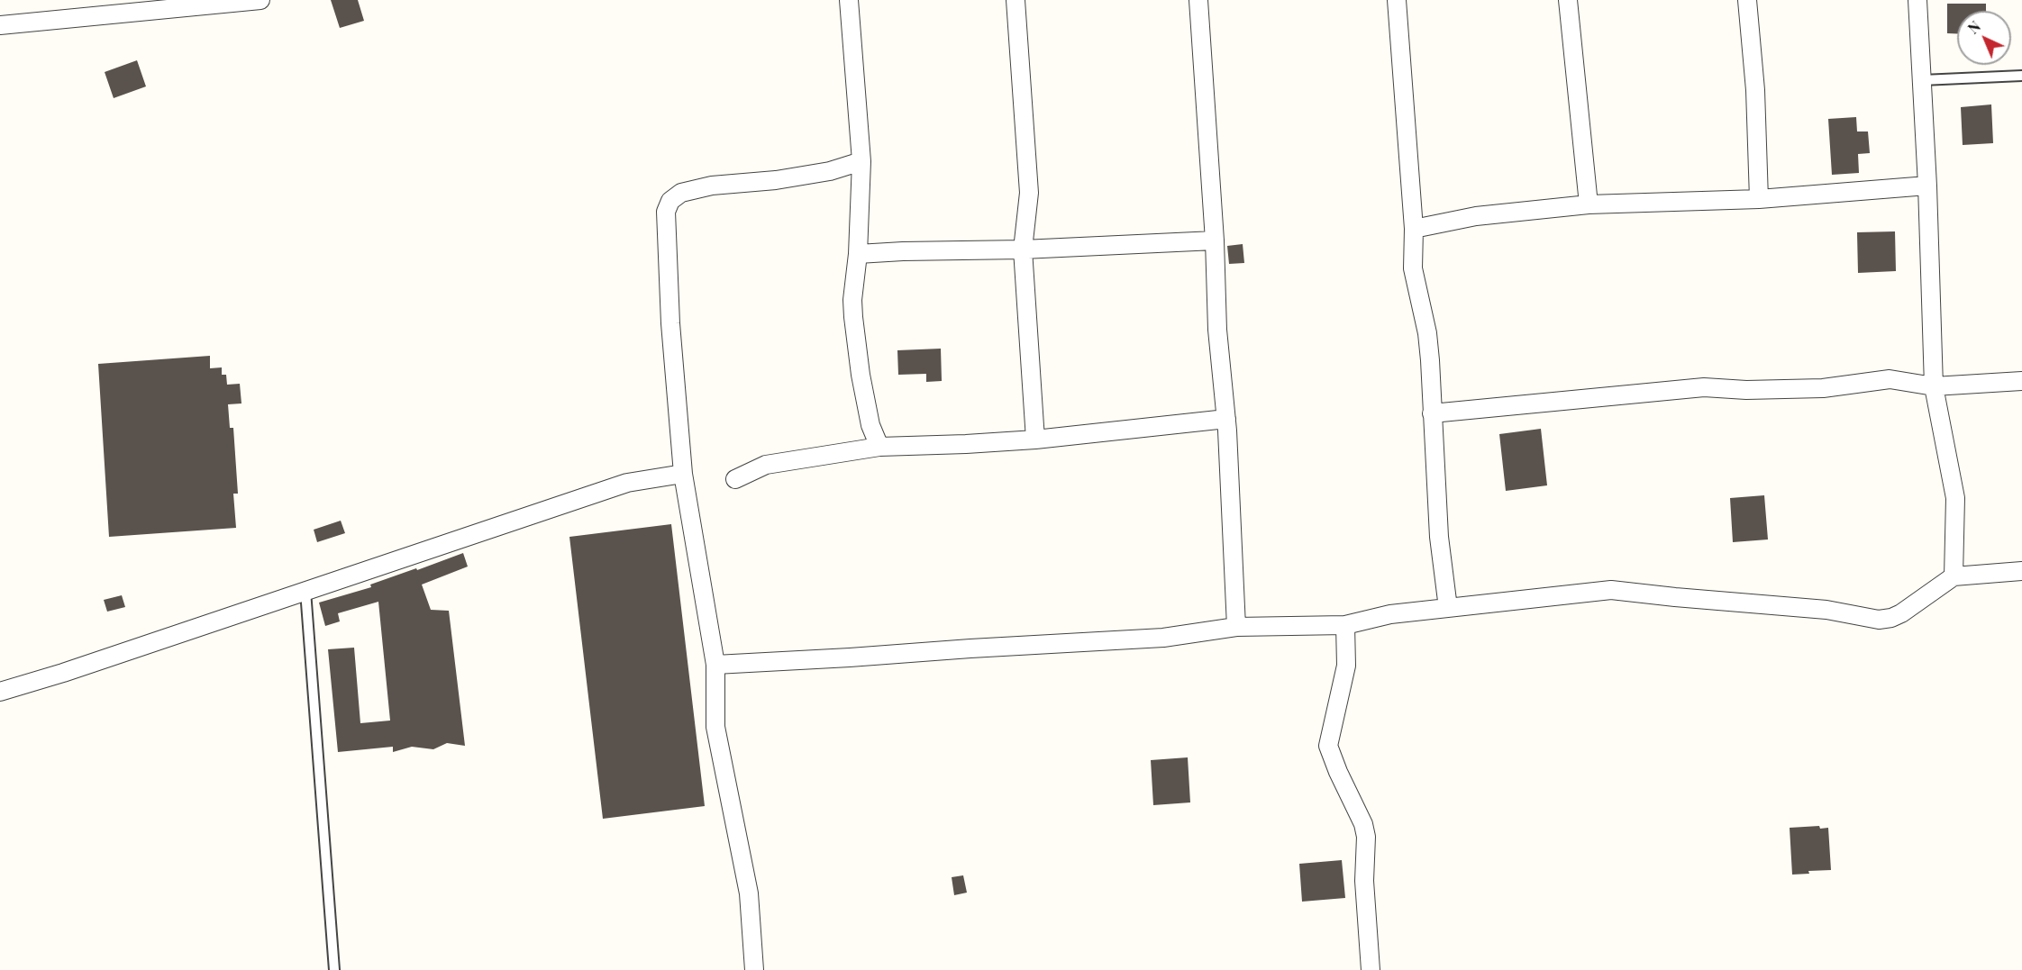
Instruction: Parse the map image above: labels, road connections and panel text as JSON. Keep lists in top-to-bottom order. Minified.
{"north":"top left"}
